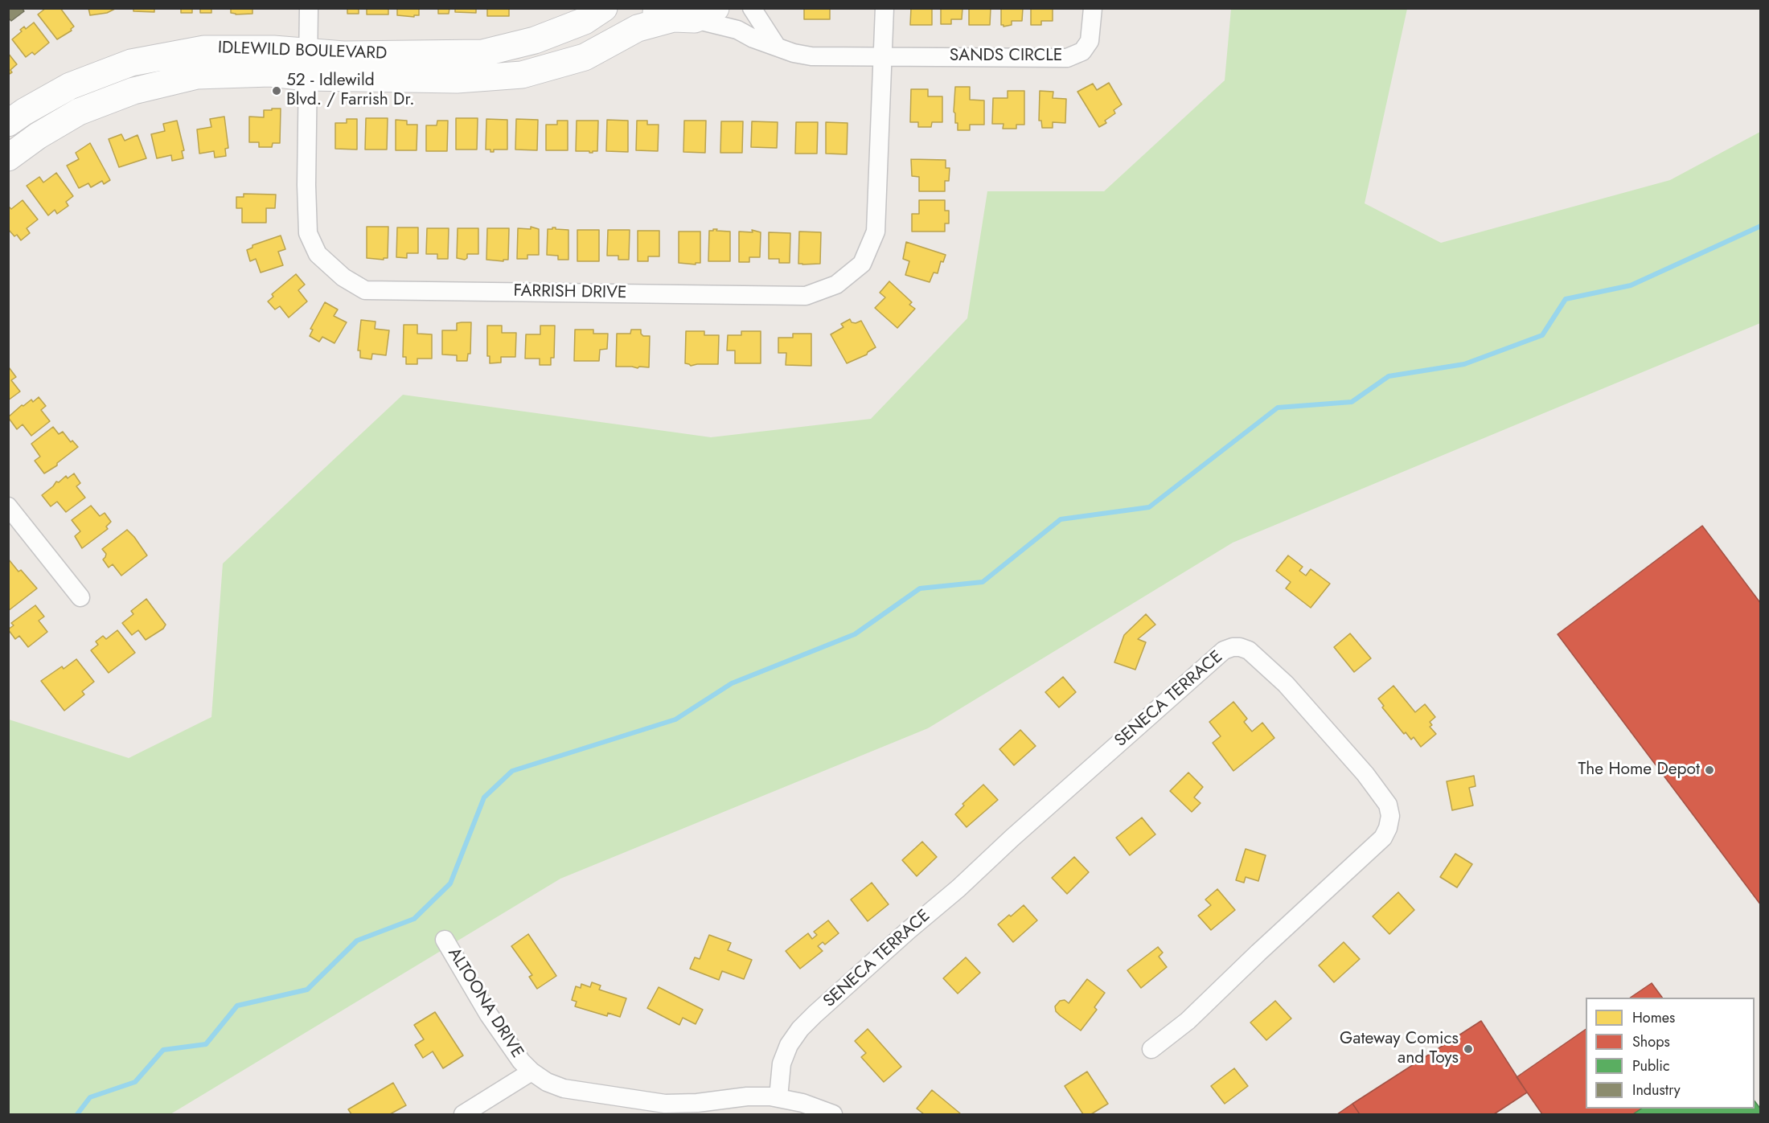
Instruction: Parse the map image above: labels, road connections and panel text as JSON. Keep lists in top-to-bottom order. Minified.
{"streets":{"street":["IDLEWILD BOULEVARD","SANDS CIRCLE","FARRISH DRIVE","SENECA TERRACE","ALTOONA DRIVE"]},"crossings":[["IDLEWILD BOULEVARD","SANDS CIRCLE"],["IDLEWILD BOULEVARD","FARRISH DRIVE"],["SANDS CIRCLE","FARRISH DRIVE"],["SENECA TERRACE","ALTOONA DRIVE"]],"places":["52 - Idlewild Blvd. / Farrish Dr.","The Home Depot","Gateway Comics and Toys"],"legend":["Homes","Shops","Public","Industry"]}
